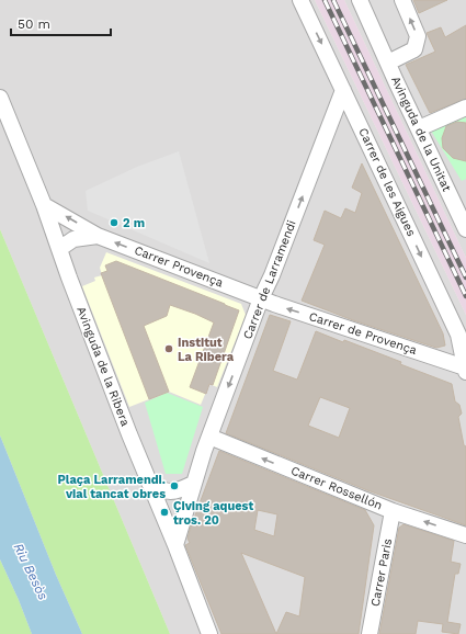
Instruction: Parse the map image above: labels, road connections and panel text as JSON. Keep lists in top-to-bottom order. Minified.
{"streets":{"street":["Avinguda de la Unitat","Carrer de les Aigues","Carrer Provença","Carrer de Larramendi","Carrer de Provença","Avinguda de la Ribera","Carrer Rossellón","Carrer Paris"]},"crossings":[["Carrer de les Aigues","Carrer de Larramendi"],["Carrer de les Aigues","Carrer de Provença"],["Carrer Provença","Carrer de Larramendi"],["Carrer Provença","Carrer de Provença"],["Carrer Provença","Avinguda de la Ribera"],["Carrer de Larramendi","Carrer de Provença"],["Carrer de Larramendi","Avinguda de la Ribera"],["Carrer de Larramendi","Carrer Rossellón"],["Carrer Rossellón","Carrer Paris"]],"one_way":["Carrer de les Aigues","Carrer Provença","Carrer de Provença","Carrer Rossellón"],"water":["Riu Besòs"],"places":["2 m","Institut La Ribera","Plaça Larramendi. vial tancat obres","Çiving aquest tros. 20"],"scale_bar":"50 m"}
